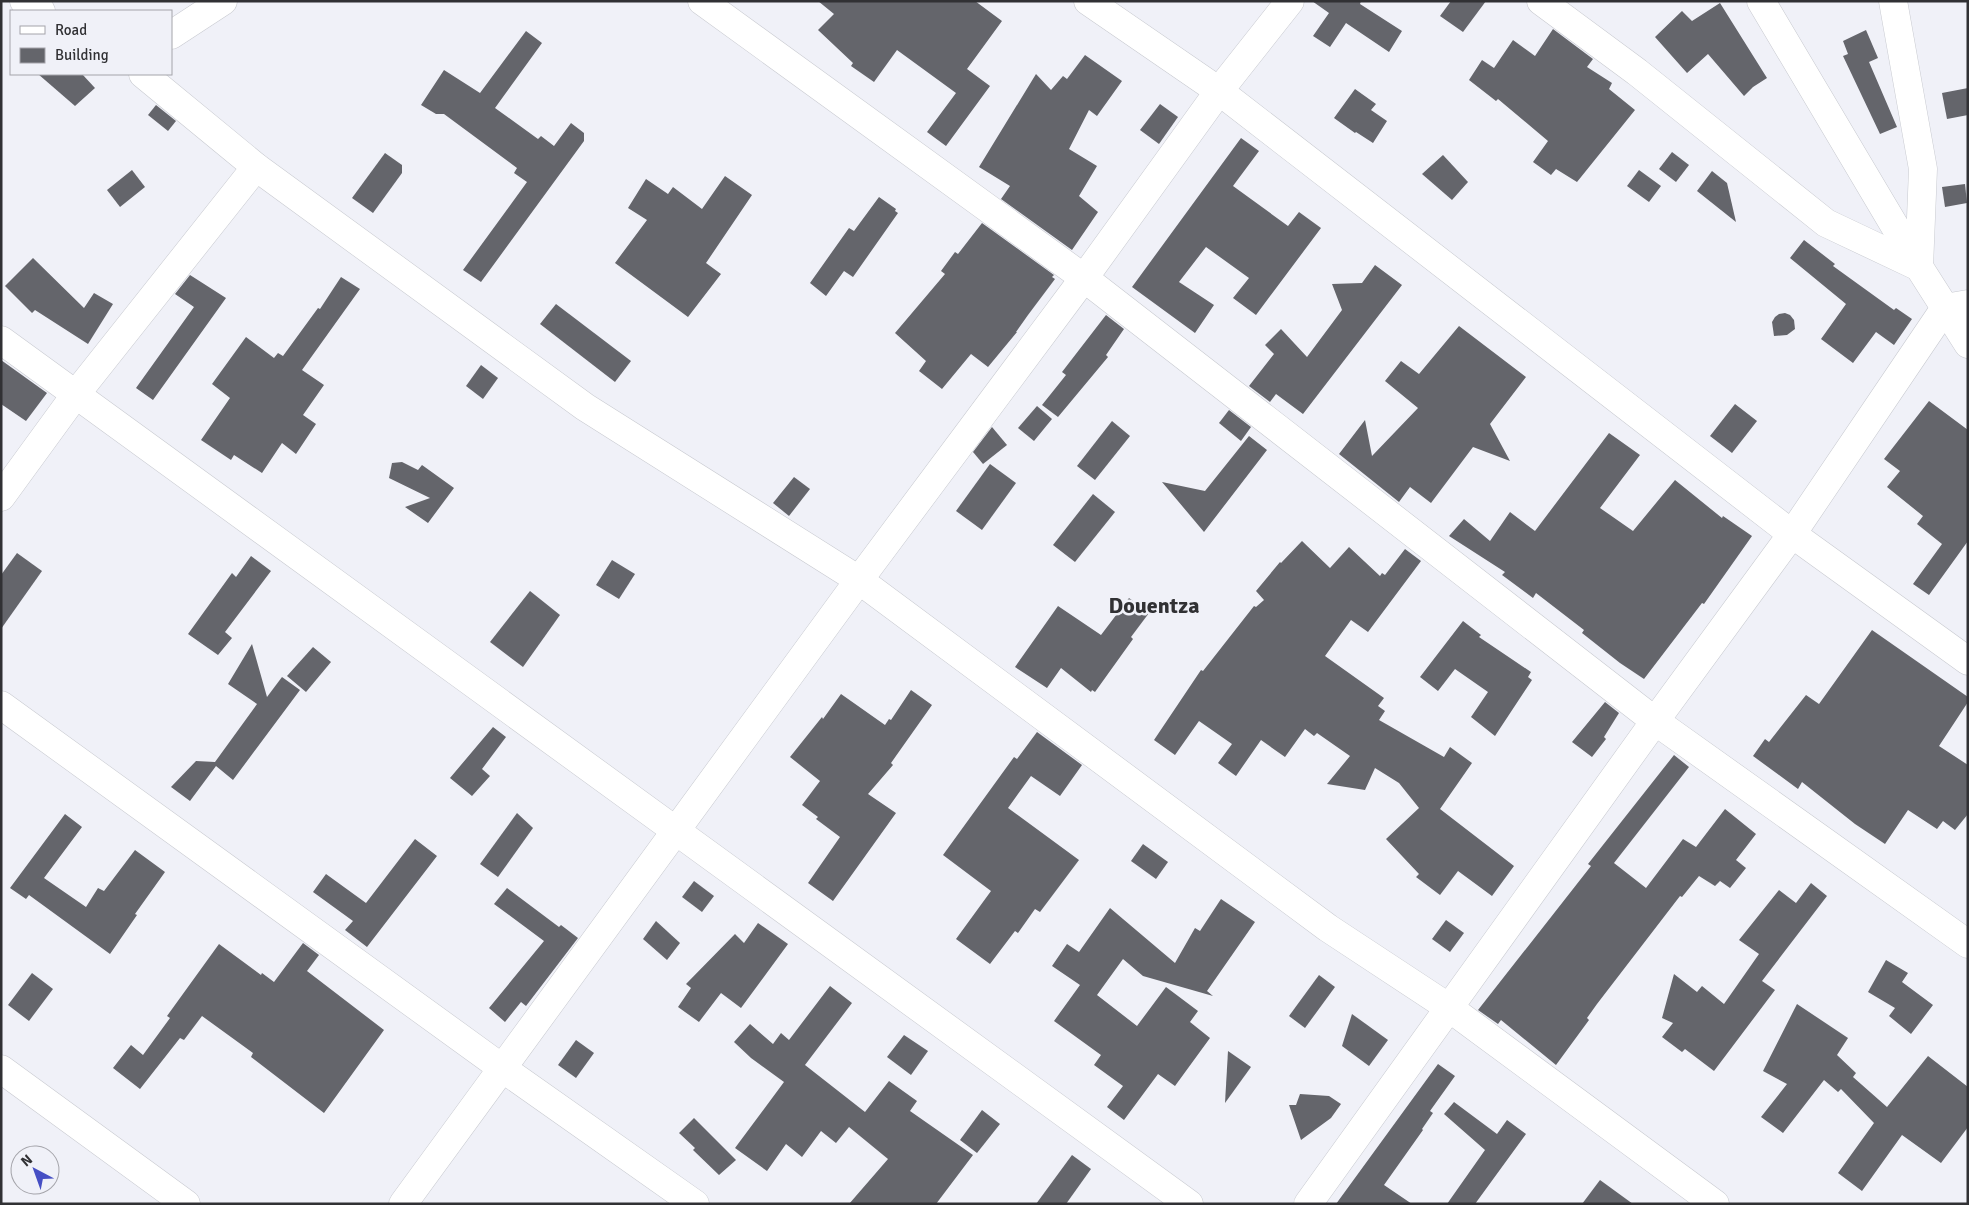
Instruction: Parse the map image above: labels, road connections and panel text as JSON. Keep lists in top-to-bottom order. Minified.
{"districts":["Douentza"],"legend":["Road","Building"],"north":"top left"}
